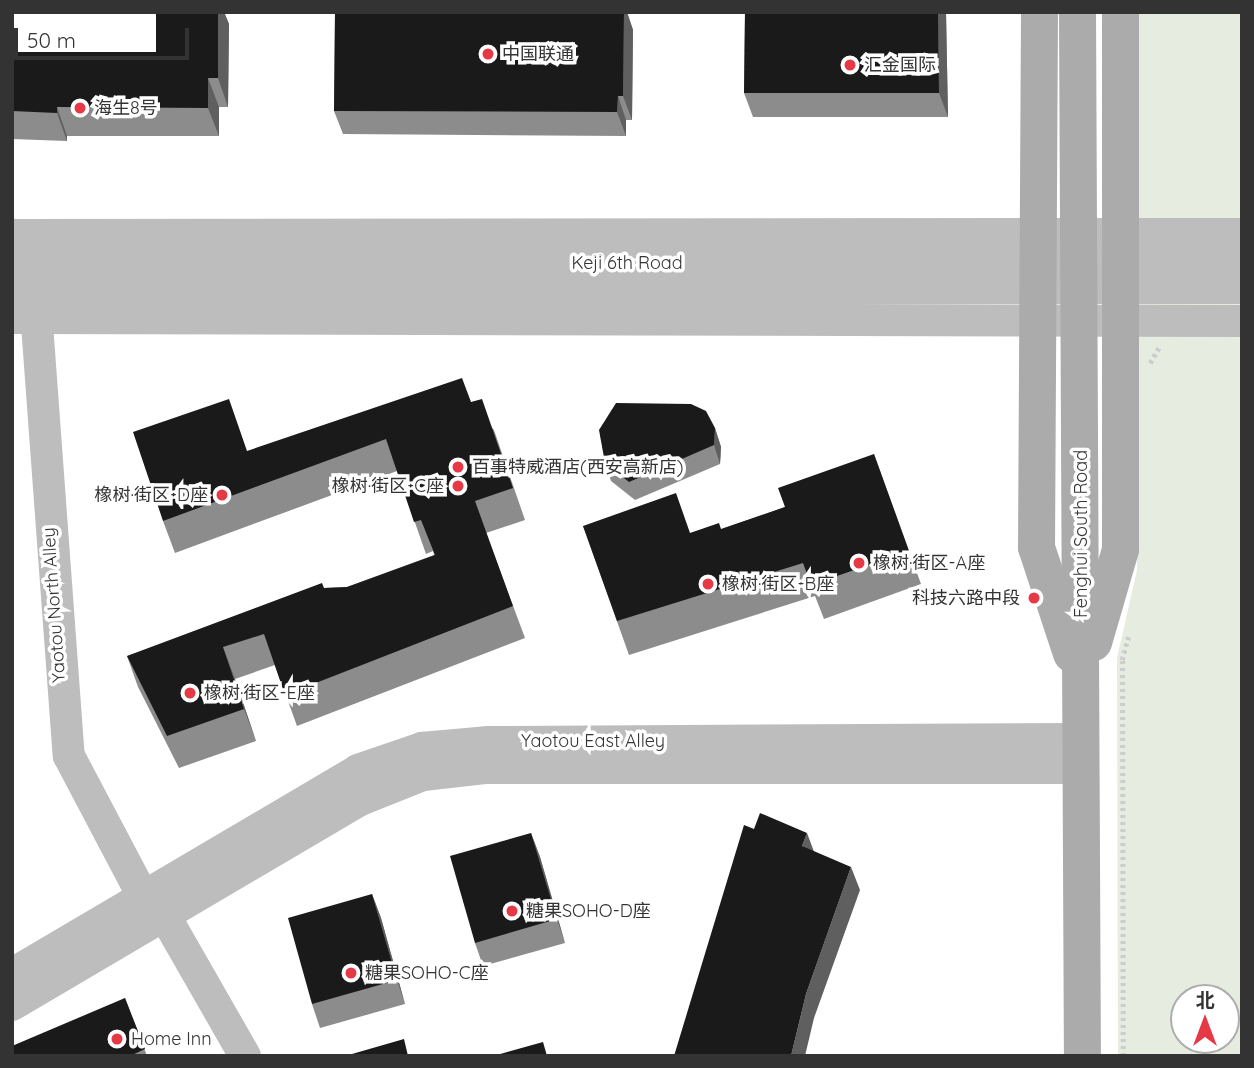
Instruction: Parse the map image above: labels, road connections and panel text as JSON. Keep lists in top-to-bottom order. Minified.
{"streets":{"main road":["Keji 6th Road","Fenghui South Road","Yaotou North Alley","Yaotou East Alley"]},"crossings":[["Keji 6th Road","Fenghui South Road"],["Keji 6th Road","Yaotou North Alley"],["Fenghui South Road","Yaotou East Alley"],["Yaotou North Alley","Yaotou East Alley"]],"places":["中国联通","汇金国际","海生8号","百事特威酒店(西安高新店)","橡树·街区-C座","橡树·街区-D座","橡树·街区-A座","橡树·街区-B座","科技六路中段","橡树·街区-E座","糖果SOHO-D座","糖果SOHO-C座","Home Inn"],"scale_bar":"50 m","north":"top"}
